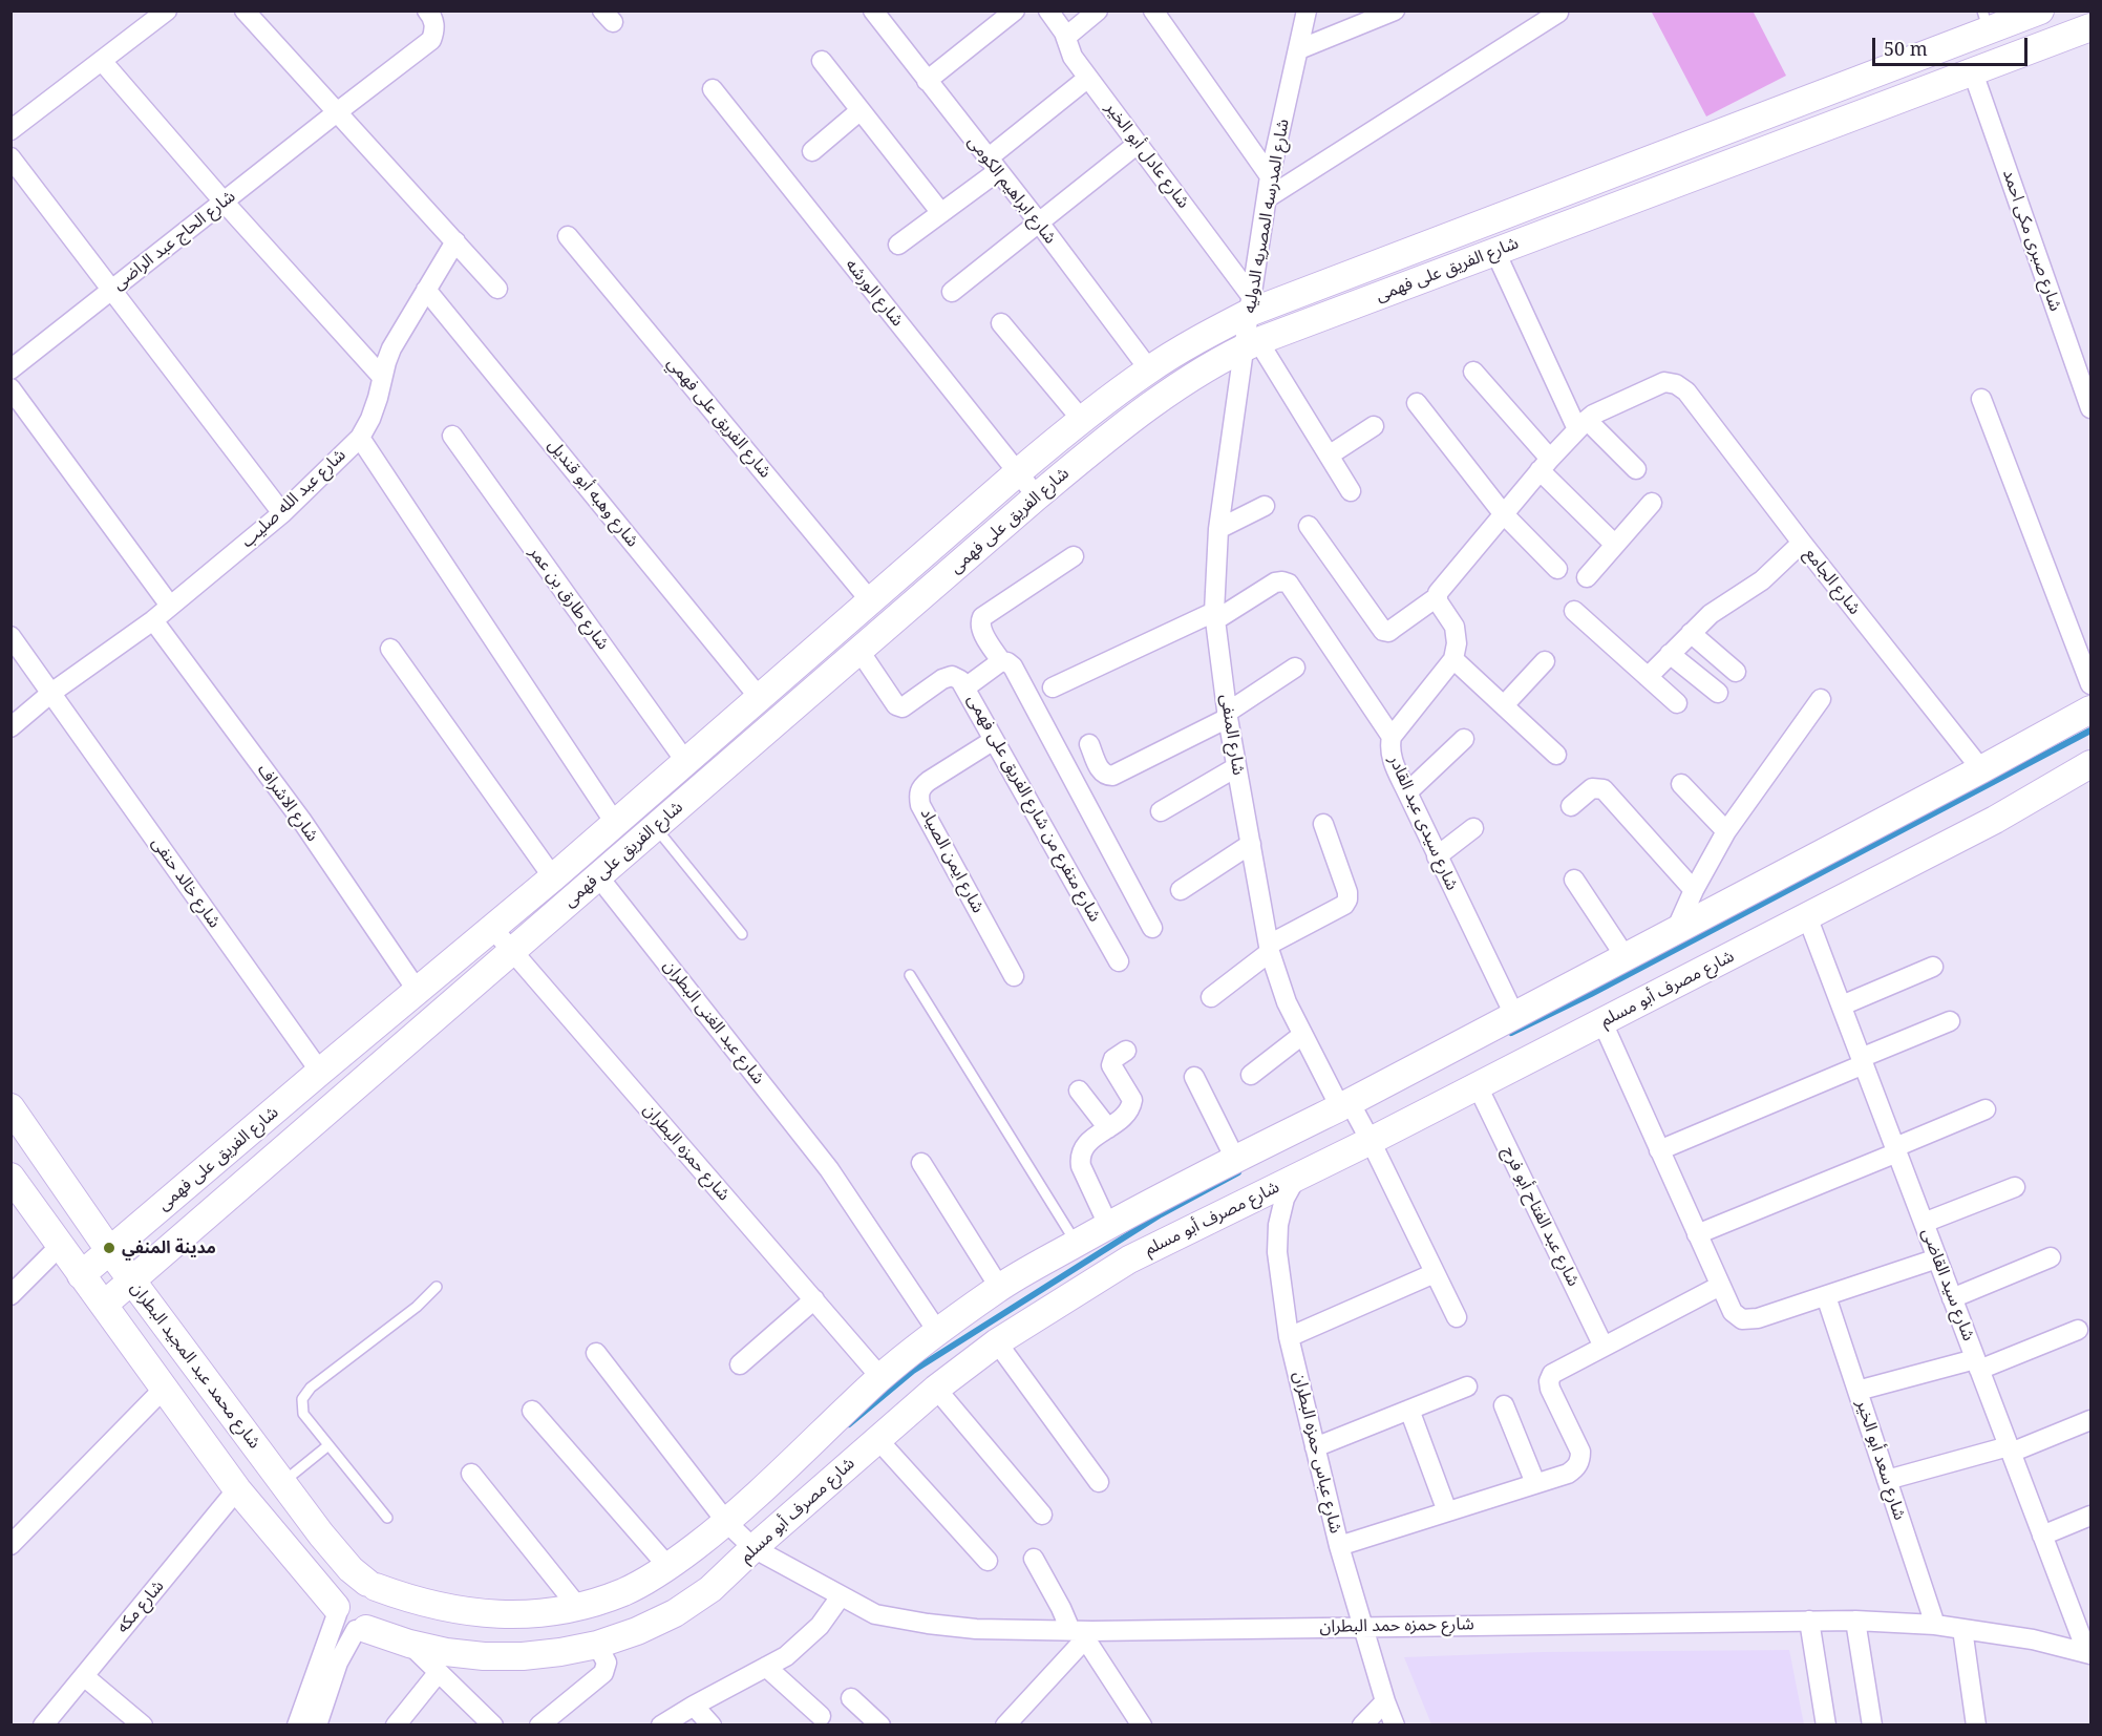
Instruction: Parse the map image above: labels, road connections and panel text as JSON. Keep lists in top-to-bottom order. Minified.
{"streets":{"street":["شارع عادل أبو الخير","شارع ابراهيم الكومى","شارع المدرسه المصريه الدوليه","شارع الحاج عبد الراضى","شارع صبرى مكى احمد","شارع الفريق على فهمى","شارع الورشه","شارع الفريق على فهمي","شارع وهبه أبو قنديل","شارع عبد الله صليب","شارع الجامع","شارع طارق بن عمر","شارع المنفى","شارع الاشراف","شارع متفرع من شارع الفريق على فهمى","شارع سيدى عبد القادر","شارع ايمن الصياد","شارع خالد حنفى","شارع مصرف أبو مسلم","شارع عبد الغنى البطران","شارع حمزه البطران","شارع عبد الفتاح أبو فرج","شارع سيد القاضى","شارع محمد عبد المجيد البطران","شارع عباس حمزه البطران","شارع سعد أبو الخير","شارع مكه","شارع حمزه حمد البطران"]},"crossings":[["شارع عادل أبو الخير","شارع المدرسه المصريه الدوليه"],["شارع عادل أبو الخير","شارع الفريق على فهمى"],["شارع ابراهيم الكومى","شارع الفريق على فهمى"],["شارع المدرسه المصريه الدوليه","شارع الفريق على فهمى"],["شارع المدرسه المصريه الدوليه","شارع المنفى"],["شارع صبرى مكى احمد","شارع الفريق على فهمى"],["شارع الفريق على فهمى","شارع الورشه"],["شارع الفريق على فهمى","شارع الفريق على فهمي"],["شارع الفريق على فهمى","شارع وهبه أبو قنديل"],["شارع الفريق على فهمى","شارع طارق بن عمر"],["شارع الفريق على فهمى","شارع المنفى"],["شارع الفريق على فهمى","شارع الاشراف"],["شارع الفريق على فهمى","شارع متفرع من شارع الفريق على فهمى"],["شارع الفريق على فهمى","شارع خالد حنفى"],["شارع الفريق على فهمى","شارع عبد الغنى البطران"],["شارع الفريق على فهمى","شارع حمزه البطران"],["شارع الفريق على فهمى","شارع محمد عبد المجيد البطران"],["شارع وهبه أبو قنديل","شارع عبد الله صليب"],["شارع عبد الله صليب","شارع الاشراف"],["شارع عبد الله صليب","شارع خالد حنفى"],["شارع المنفى","شارع مصرف أبو مسلم"],["شارع متفرع من شارع الفريق على فهمى","شارع ايمن الصياد"],["شارع مصرف أبو مسلم","شارع عبد الفتاح أبو فرج"],["شارع مصرف أبو مسلم","شارع سيد القاضى"],["شارع مصرف أبو مسلم","شارع محمد عبد المجيد البطران"],["شارع مصرف أبو مسلم","شارع عباس حمزه البطران"],["شارع مصرف أبو مسلم","شارع حمزه حمد البطران"],["شارع سيد القاضى","شارع حمزه حمد البطران"],["شارع عباس حمزه البطران","شارع حمزه حمد البطران"],["شارع سعد أبو الخير","شارع حمزه حمد البطران"]],"places":["مدينة المنفي"],"scale_bar":"50 m"}
